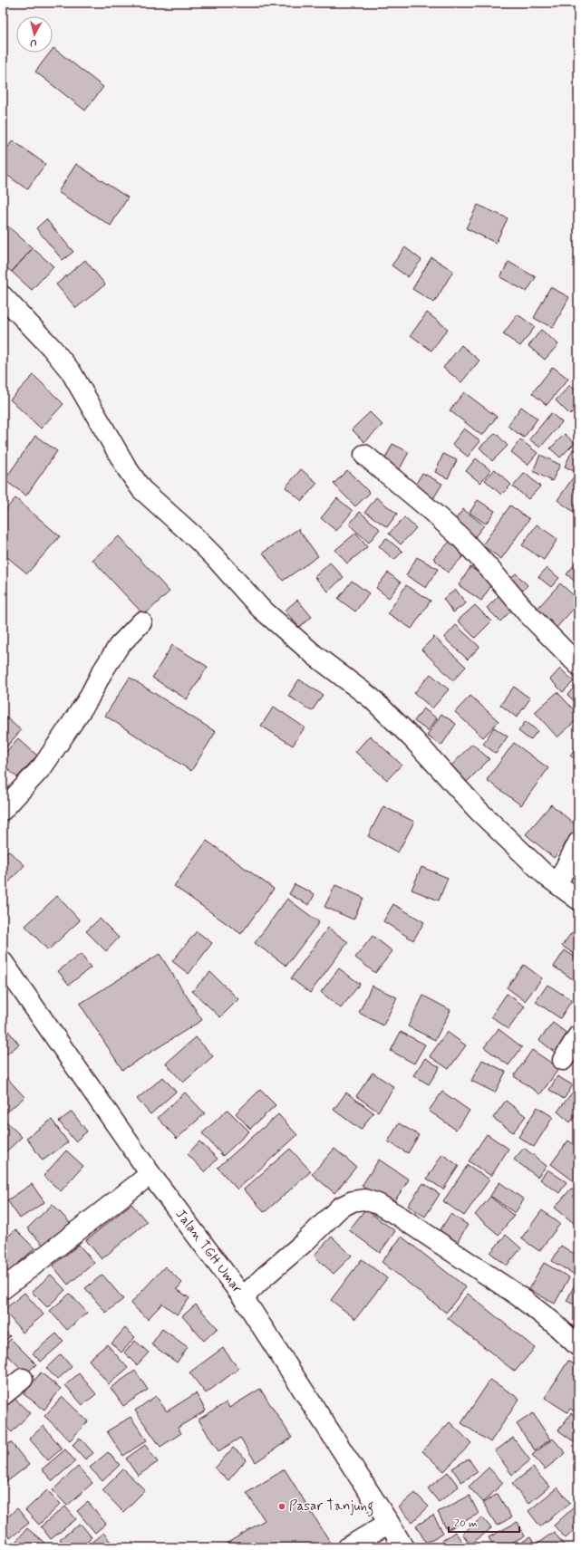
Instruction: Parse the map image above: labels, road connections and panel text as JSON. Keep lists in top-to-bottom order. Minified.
{"streets":{"street":["Jalan TGH Umar"]},"places":["Pasar Tanjung"],"scale_bar":"20 m","north":"bottom"}
